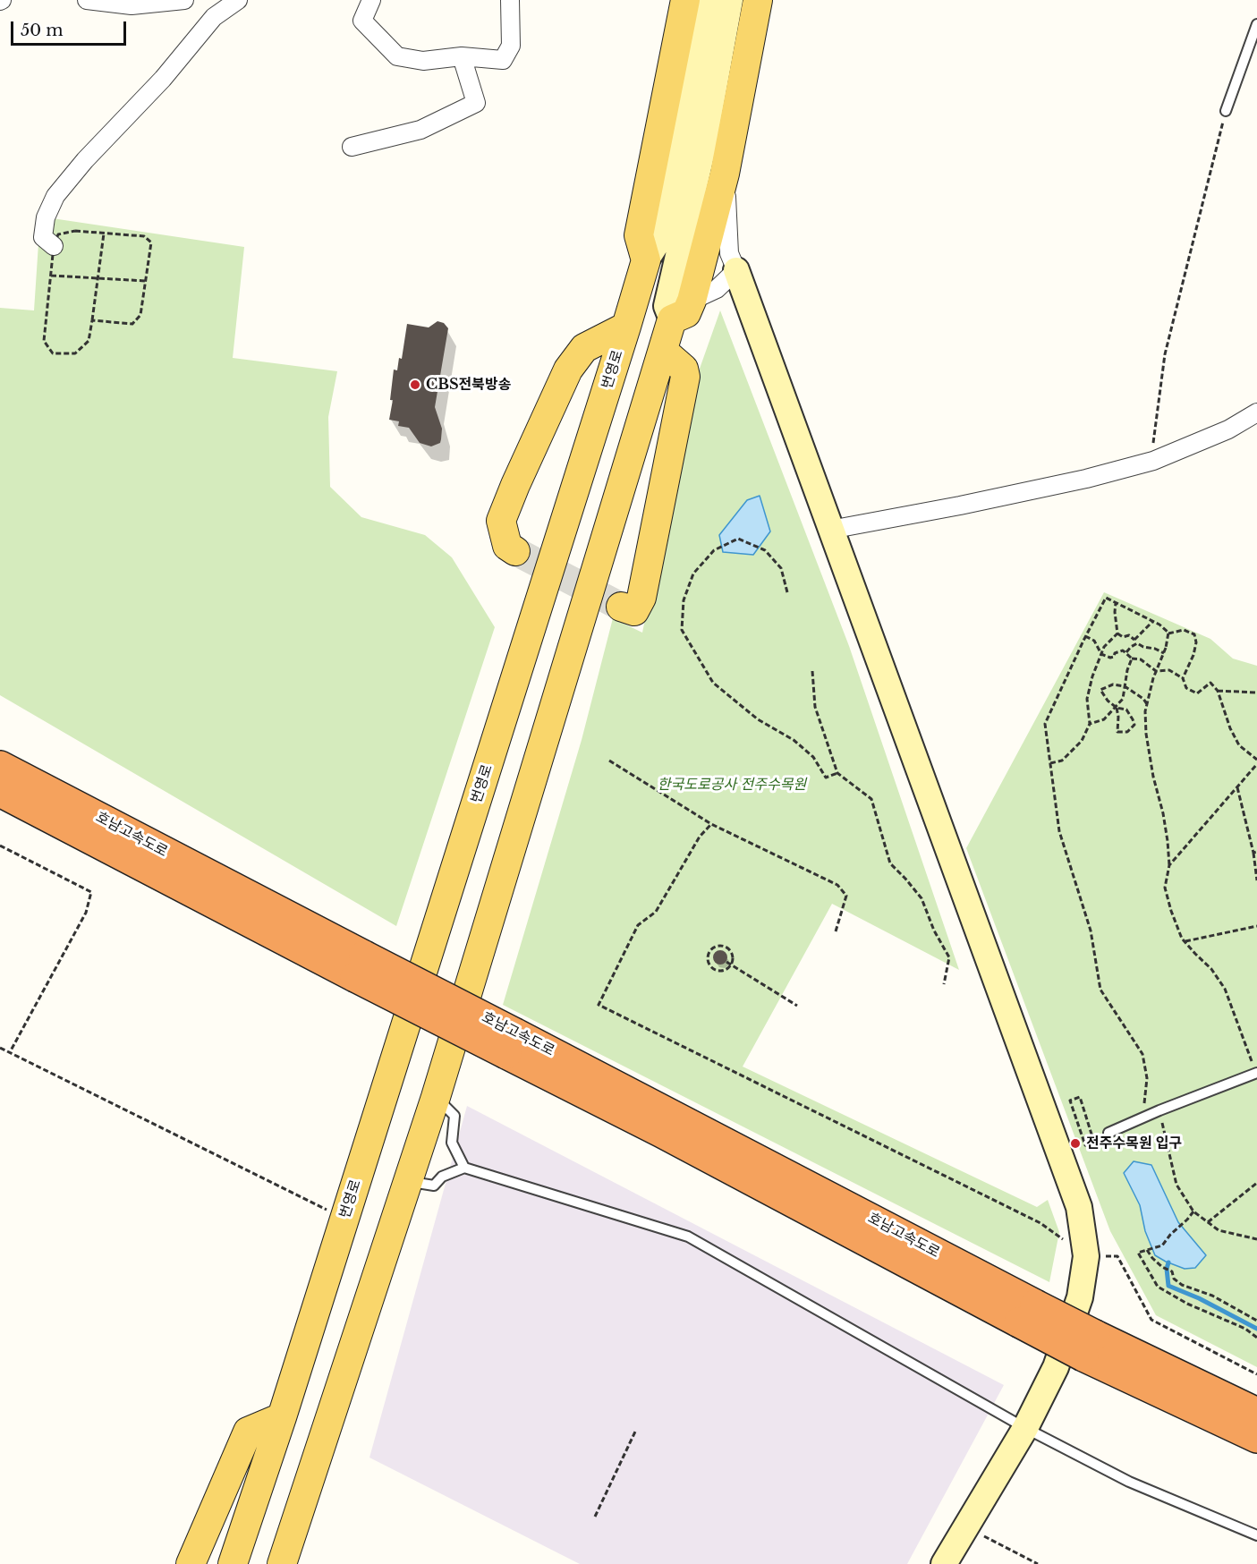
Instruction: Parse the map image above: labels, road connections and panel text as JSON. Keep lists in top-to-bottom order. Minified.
{"streets":{"highway":["호남고속도로"],"main road":["번영로"]},"parks":["한국도로공사 전주수목원"],"places":["CBS전북방송","전주수목원 입구"],"scale_bar":"50 m"}
